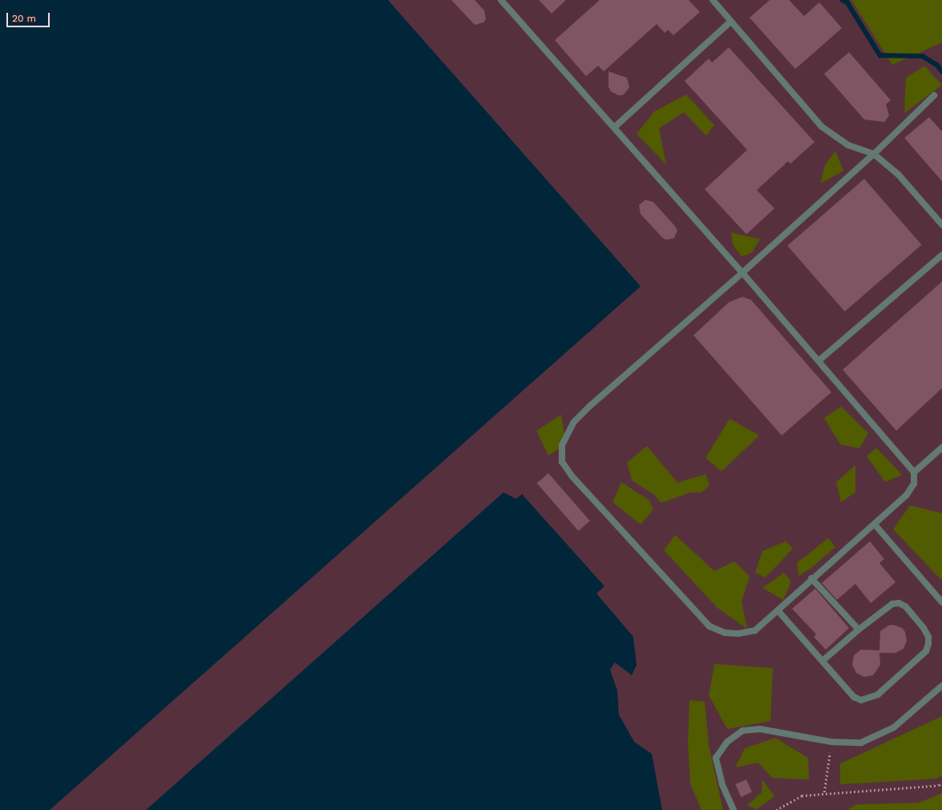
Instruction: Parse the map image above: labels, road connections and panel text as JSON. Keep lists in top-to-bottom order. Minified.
{"scale_bar":"20 m"}
